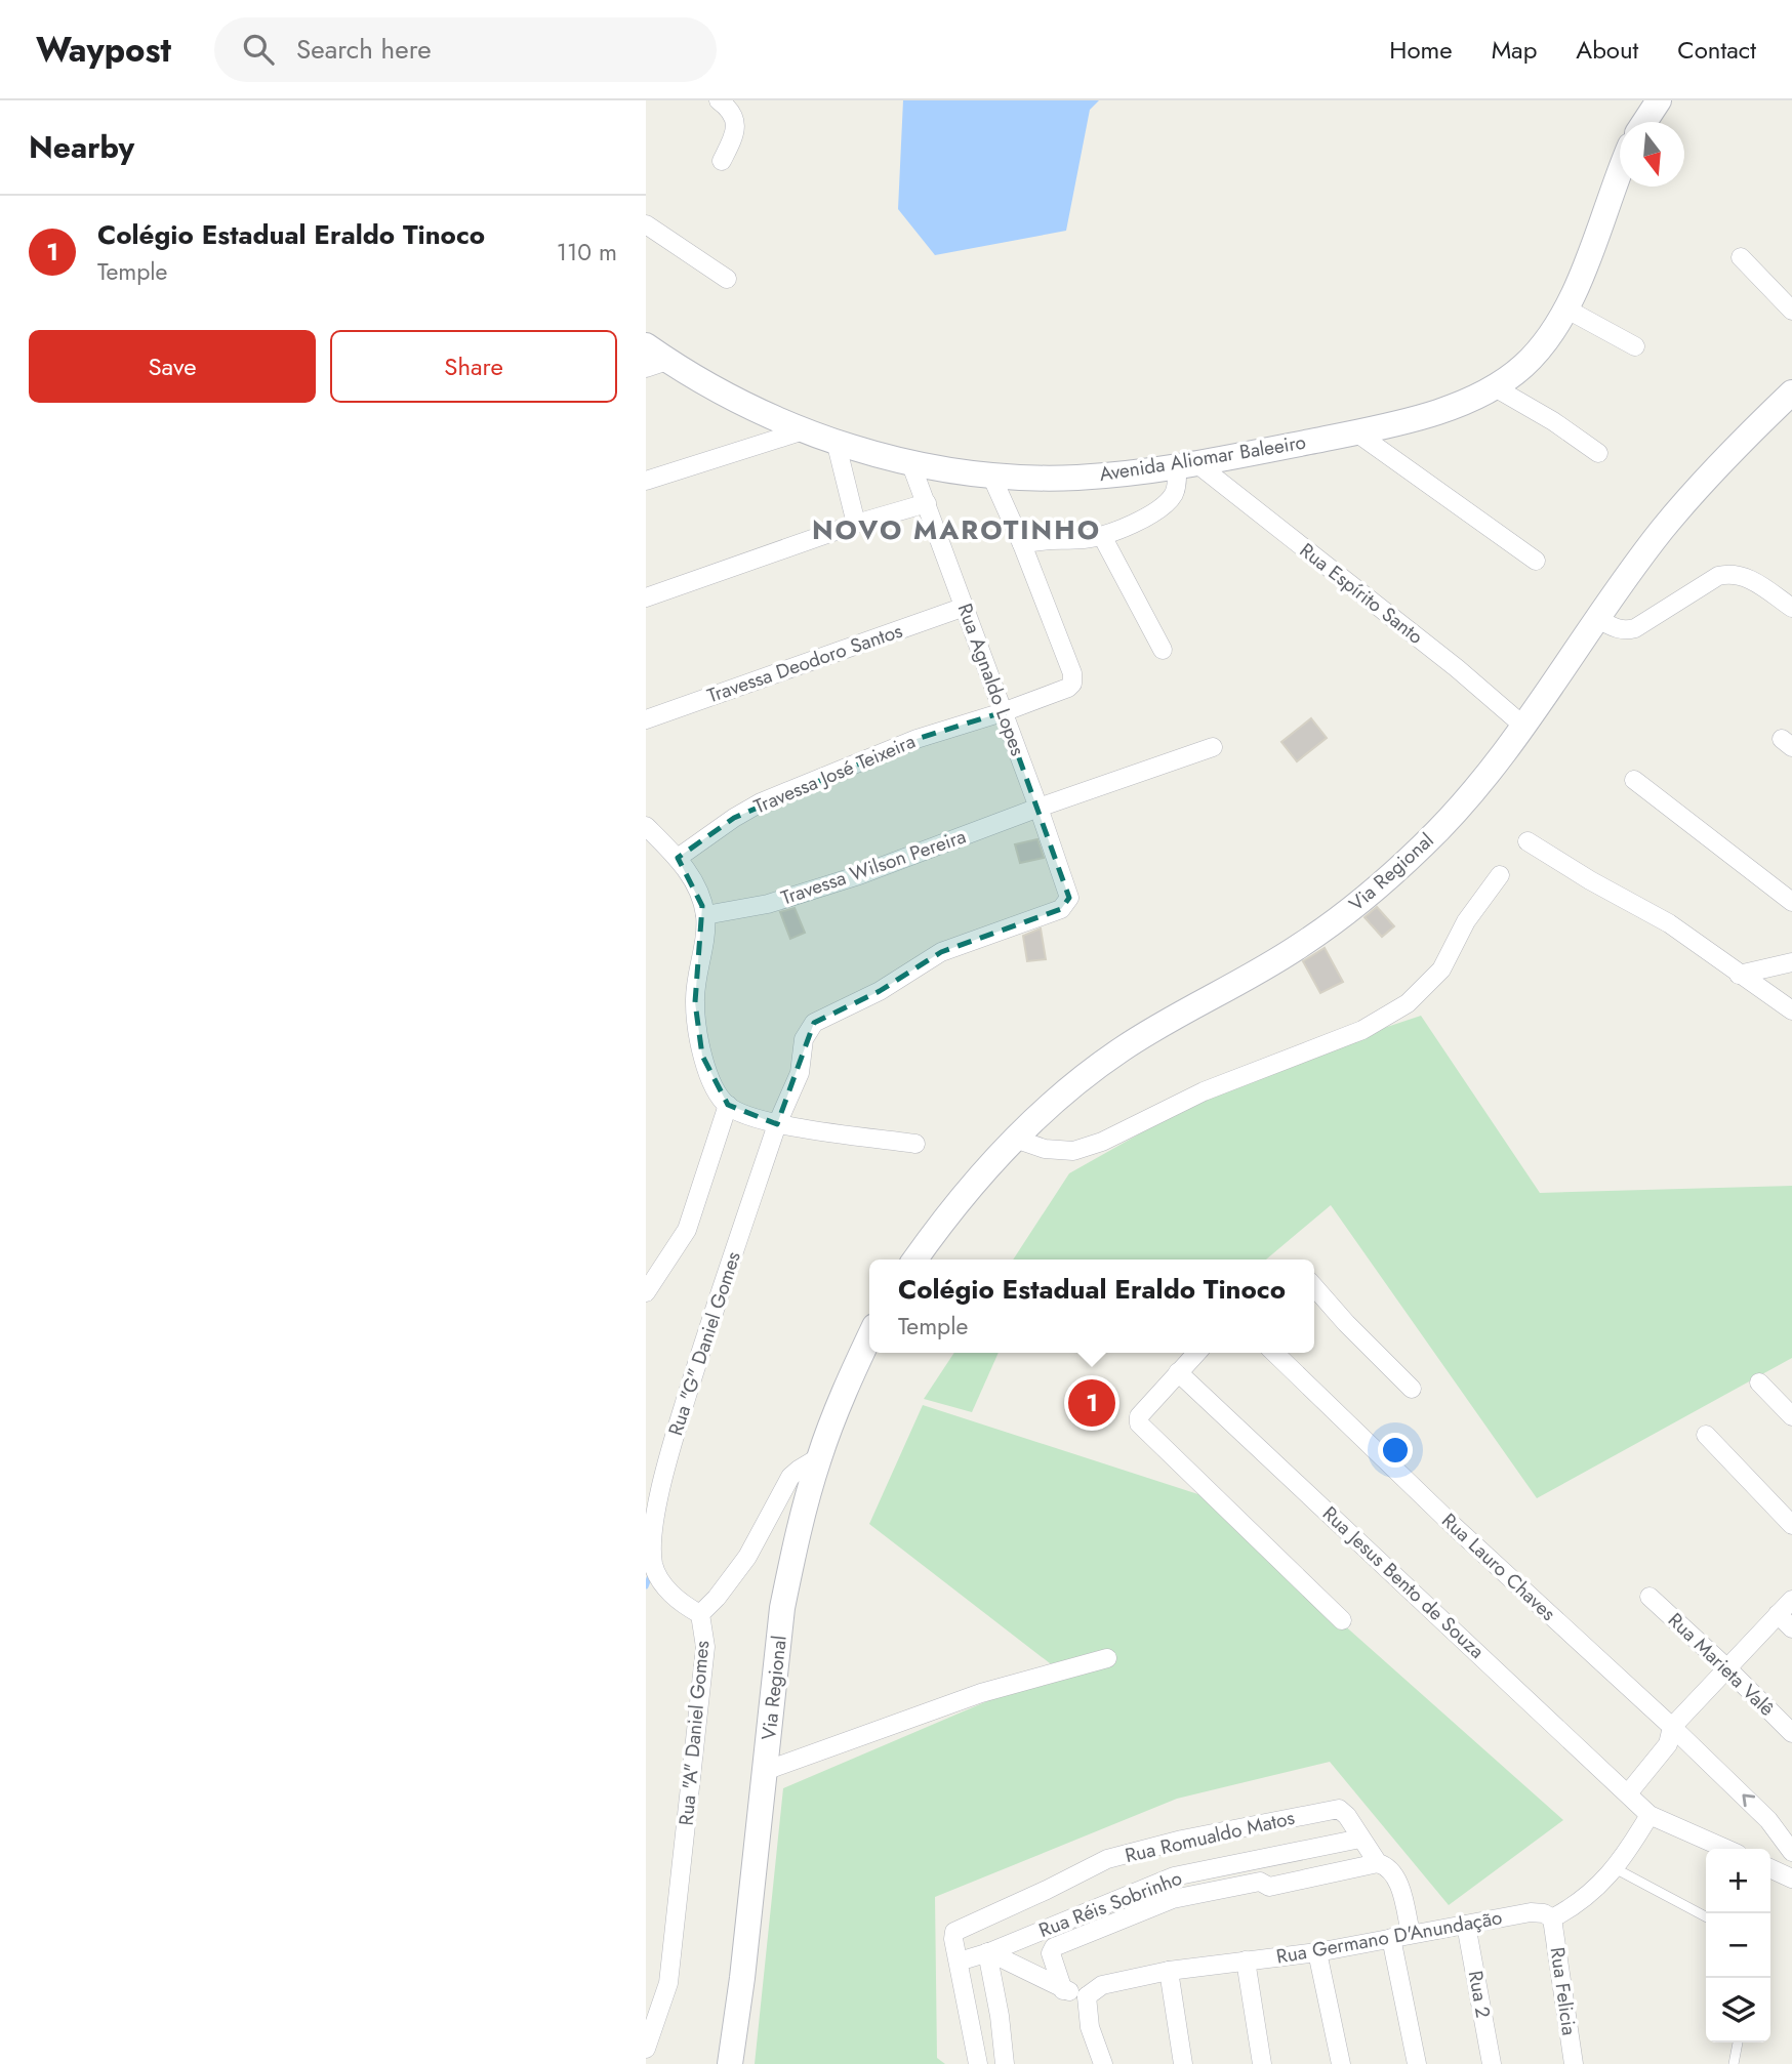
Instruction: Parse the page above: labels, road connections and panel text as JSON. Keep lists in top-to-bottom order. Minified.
{"streets":{"main road":["Avenida Aliomar Baleeiro","Via Regional"],"street":["Rua Espírito Santo","Travessa Deodoro Santos","Rua Agnaldo Lopes","Travessa José Teixeira","Travessa Wilson Pereira","Rua \"G\" Daniel Gomes","Rua Lauro Chaves","Rua Jesus Bento de Souza","Rua Marieta Valê","Rua \"A\" Daniel Gomes","Rua Romualdo Matos","Rua Réis Sobrinho","Rua Germano D'Anundação","Rua Felicia","Rua 2"]},"crossings":[["Avenida Aliomar Baleeiro","Rua Espírito Santo"],["Avenida Aliomar Baleeiro","Rua Agnaldo Lopes"],["Rua Espírito Santo","Via Regional"],["Travessa Deodoro Santos","Rua Agnaldo Lopes"],["Rua Agnaldo Lopes","Travessa José Teixeira"],["Rua Agnaldo Lopes","Travessa Wilson Pereira"],["Rua Agnaldo Lopes","Rua \"G\" Daniel Gomes"],["Via Regional","Rua \"A\" Daniel Gomes"],["Rua \"G\" Daniel Gomes","Rua \"A\" Daniel Gomes"],["Rua Romualdo Matos","Rua Réis Sobrinho"],["Rua Romualdo Matos","Rua Germano D'Anundação"],["Rua Germano D'Anundação","Rua Felicia"],["Rua Germano D'Anundação","Rua 2"]],"districts":["NOVO MAROTINHO"],"north":"bottom","page":{"header":"Waypost","search":"Search here","nav":["Home","Map","About","Contact"],"heading":"Nearby","list":[{"mark":"1","name":"Colégio Estadual Eraldo Tinoco","note":"Temple","value":"110 m"}],"buttons":["Save","Share"],"popup":["Colégio Estadual Eraldo Tinoco","Temple"],"pins":"1","map_buttons":["+","−"]}}
